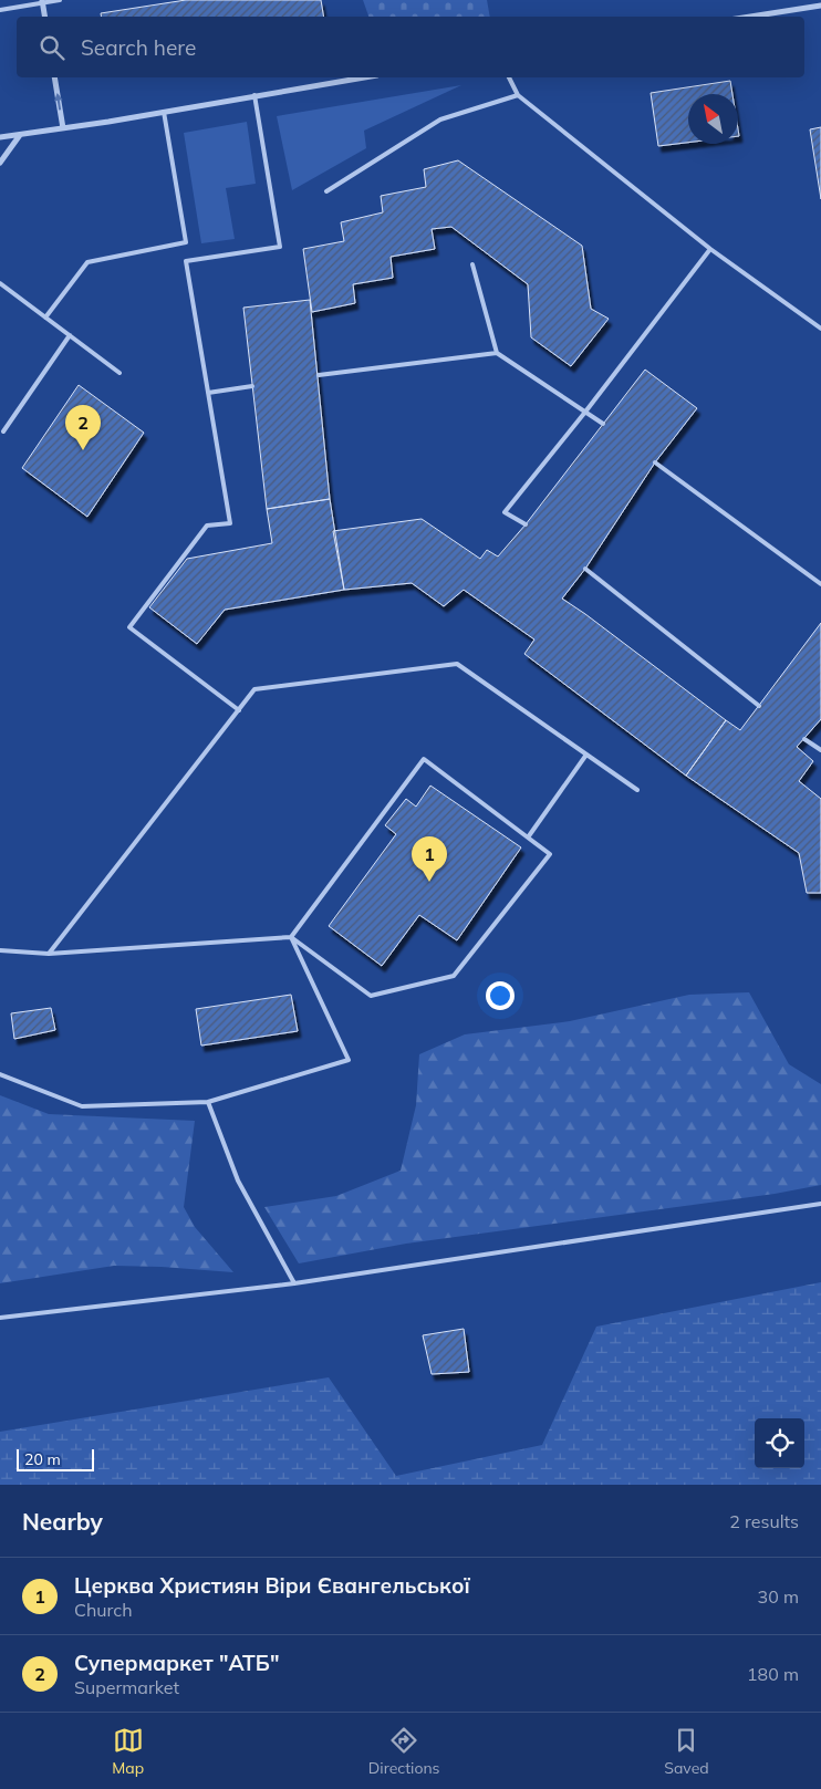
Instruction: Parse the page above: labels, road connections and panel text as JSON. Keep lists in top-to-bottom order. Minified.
{"scale_bar":"20 m","north":"top left","page":{"search":"Search here","pins":["2","1"],"scale":"20 m","heading":["Nearby","2 results"],"list":[{"mark":"1","name":"Церква Християн Віри Євангельської","note":"Church","value":"30 m"},{"mark":"2","name":"Супермаркет \"АТБ\"","note":"Supermarket","value":"180 m"}],"nav":["Map","Directions","Saved"]}}
